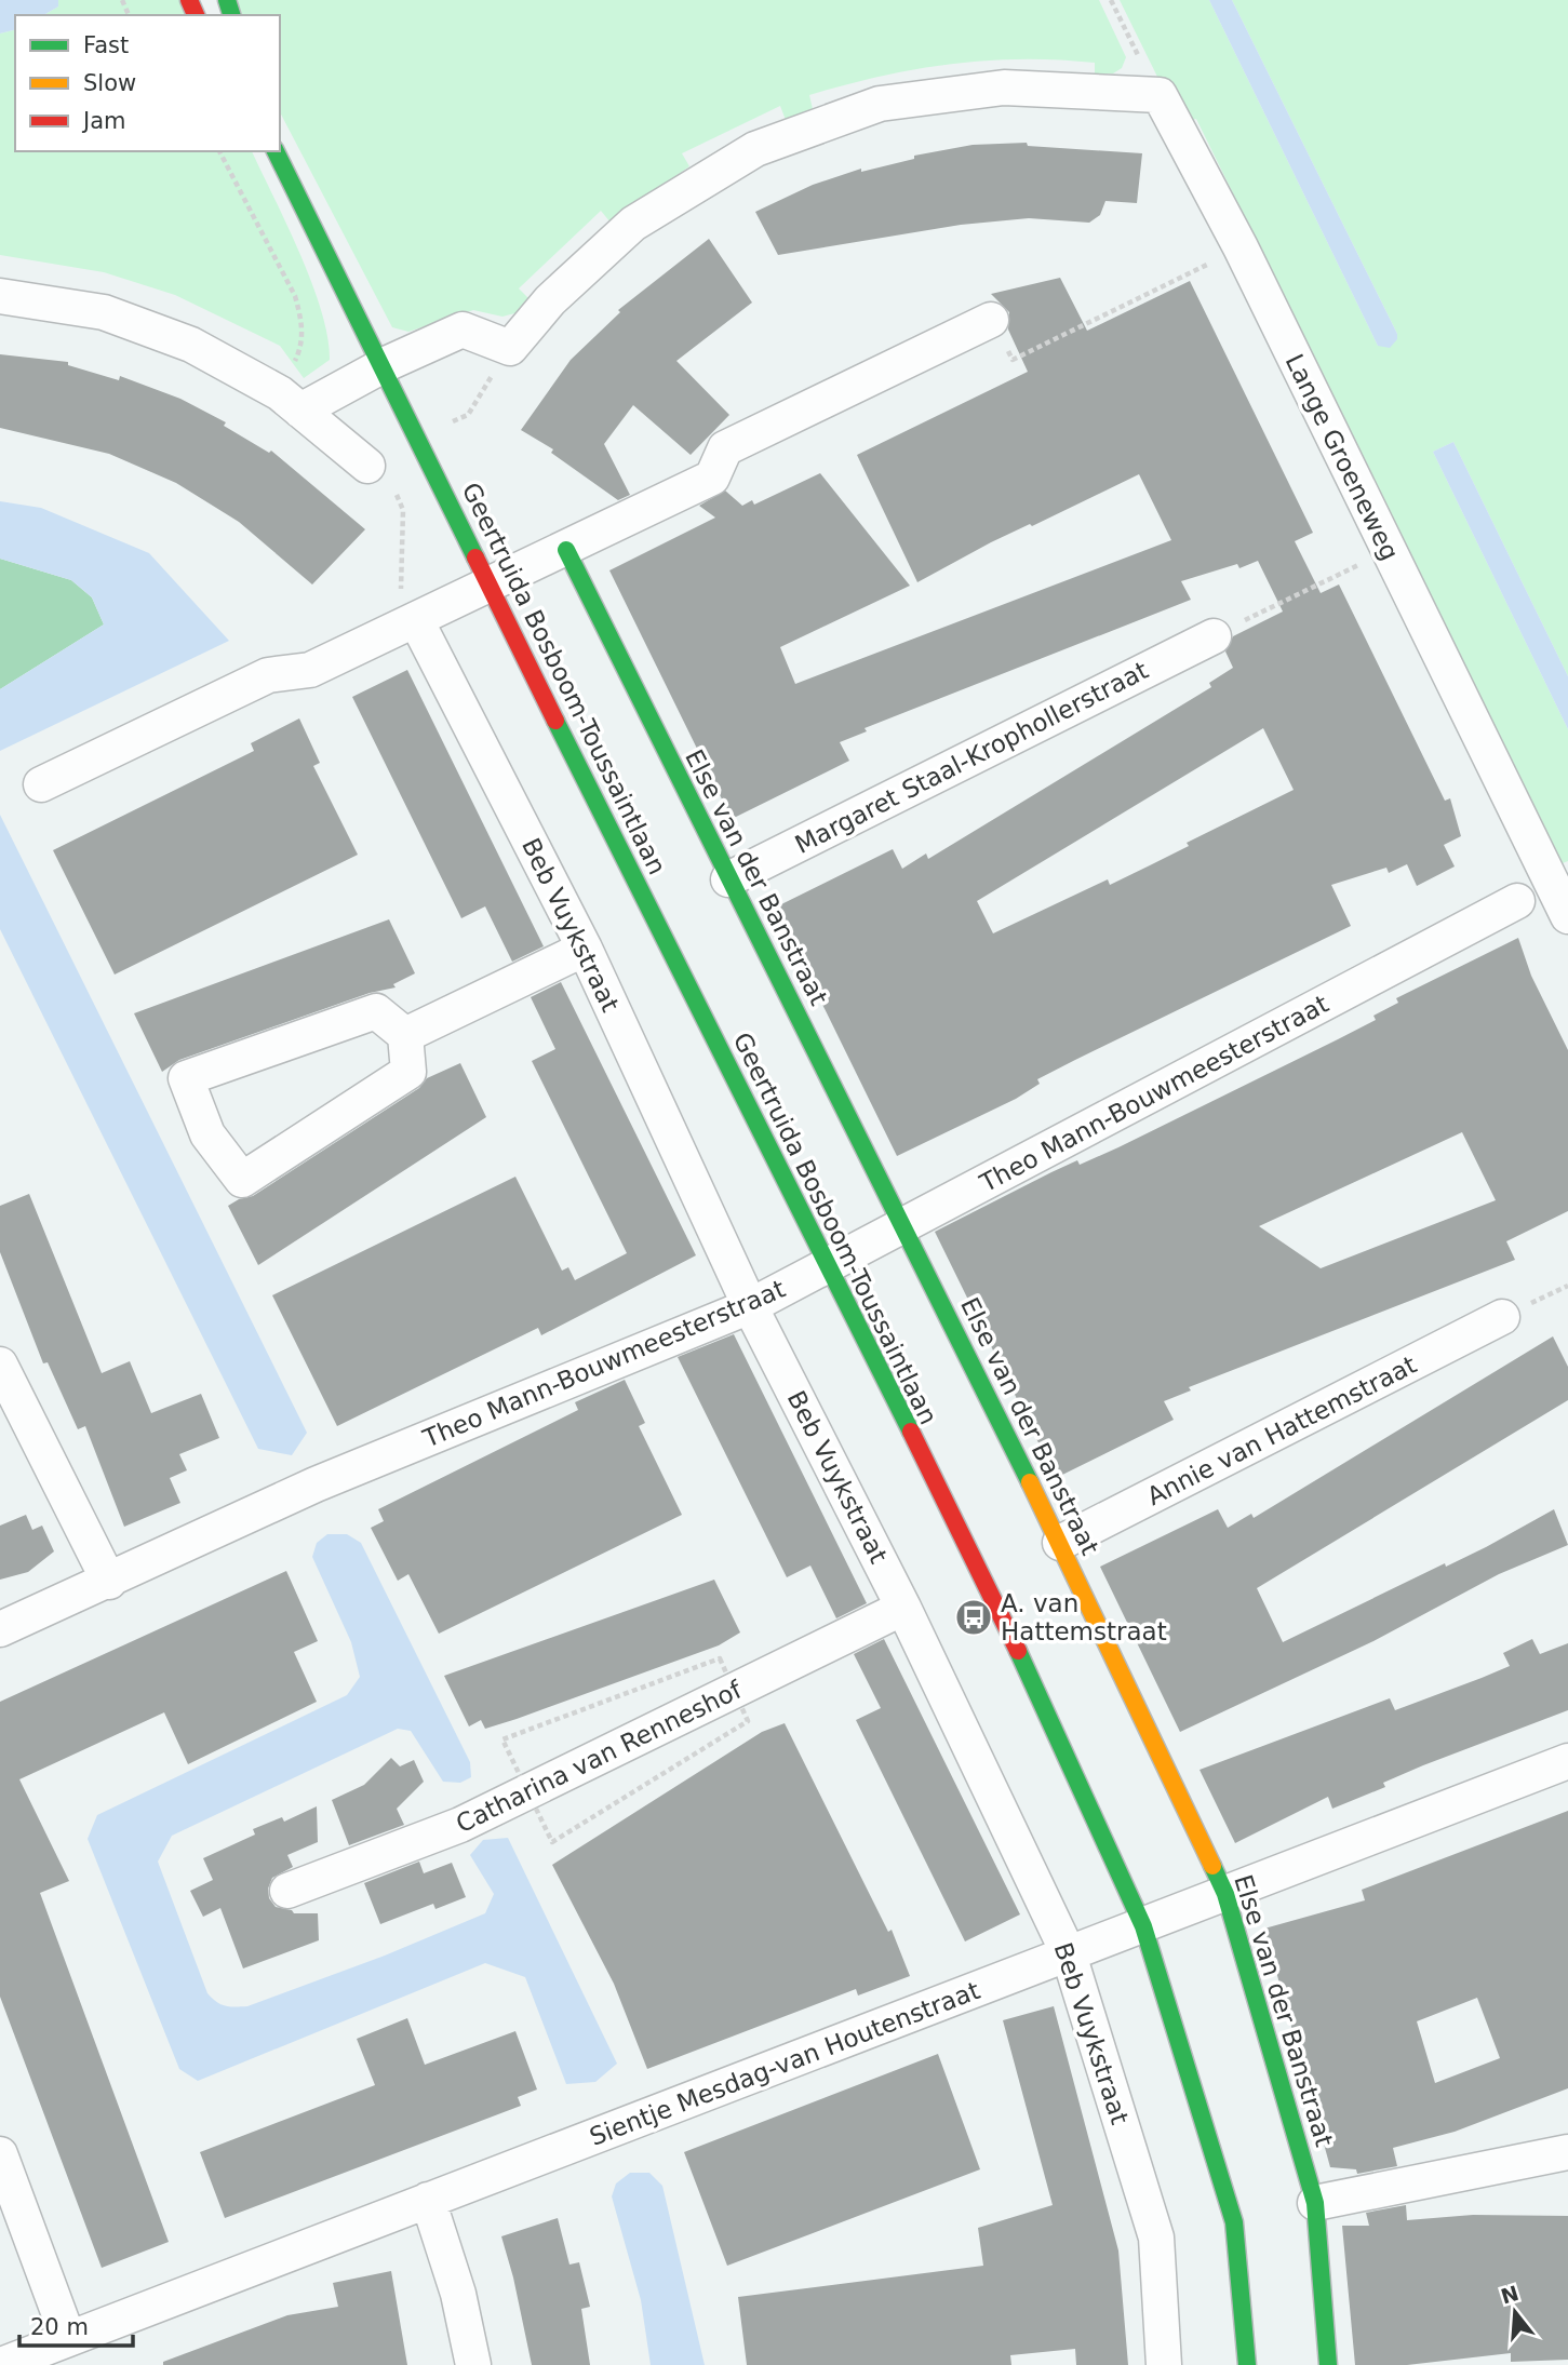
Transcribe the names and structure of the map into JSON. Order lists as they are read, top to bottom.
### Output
{
  "streets": {
    "street": [
      "Lange Groeneweg",
      "Geertruida Bosboom-Toussaintlaan",
      "Margaret Staal-Krophollerstraat",
      "Else van der Banstraat",
      "Beb Vuykstraat",
      "Theo Mann-Bouwmeesterstraat",
      "Annie van Hattemstraat",
      "Catharina van Renneshof",
      "Sientje Mesdag-van Houtenstraat"
    ]
  },
  "crossings": [
    ["Geertruida Bosboom-Toussaintlaan", "Theo Mann-Bouwmeesterstraat"],
    ["Geertruida Bosboom-Toussaintlaan", "Sientje Mesdag-van Houtenstraat"],
    ["Margaret Staal-Krophollerstraat", "Else van der Banstraat"],
    ["Else van der Banstraat", "Theo Mann-Bouwmeesterstraat"],
    ["Else van der Banstraat", "Annie van Hattemstraat"],
    ["Else van der Banstraat", "Sientje Mesdag-van Houtenstraat"],
    ["Beb Vuykstraat", "Theo Mann-Bouwmeesterstraat"],
    ["Beb Vuykstraat", "Catharina van Renneshof"],
    ["Beb Vuykstraat", "Sientje Mesdag-van Houtenstraat"]
  ],
  "places": {
    "bus stop": ["A. van Hattemstraat"]
  },
  "legend": ["Fast", "Slow", "Jam"],
  "scale_bar": "20 m",
  "north": "top"
}
